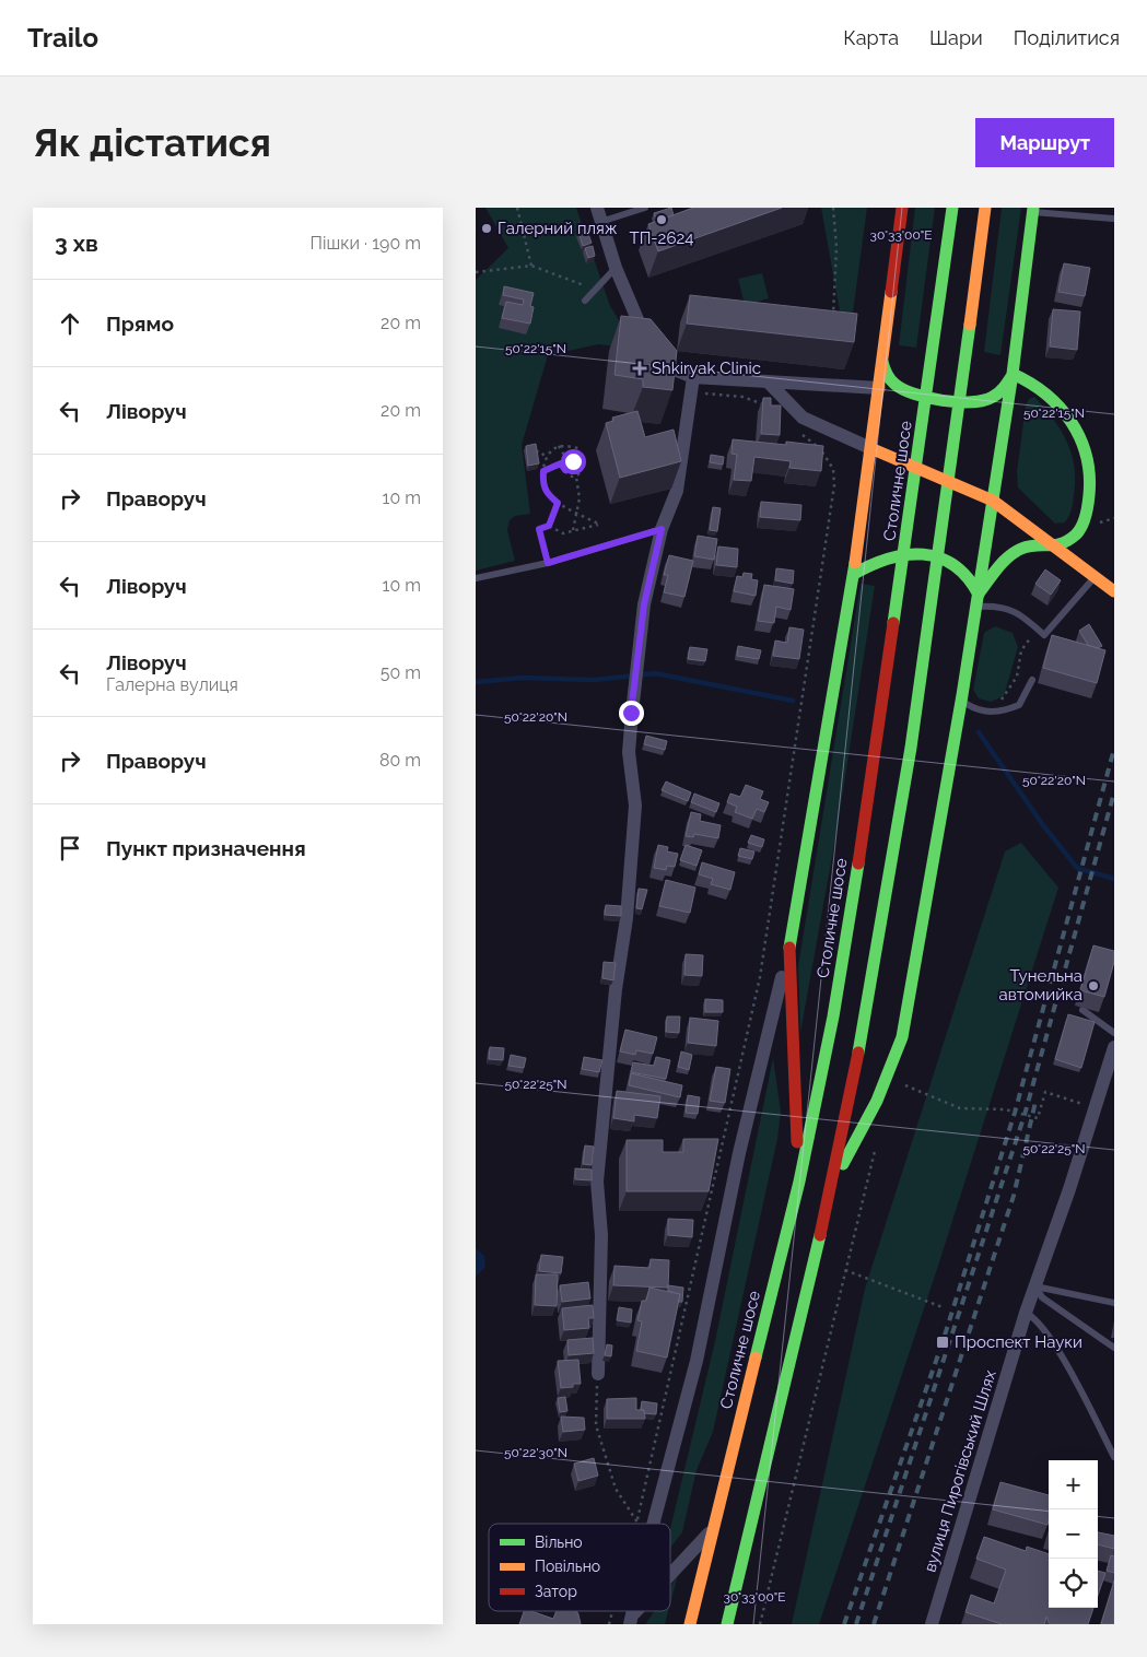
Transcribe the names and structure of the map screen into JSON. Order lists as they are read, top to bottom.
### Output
{
  "streets": {
    "main road": ["Столичне шосе"],
    "street": ["вулиця Пирогівський Шлях"]
  },
  "places": {
    "other": ["ТП-2624", "Галерний пляж", "Тунельна автомийка"],
    "health": ["Shkiryak Clinic"],
    "transit": ["Проспект Науки"]
  },
  "legend": ["Вільно", "Повільно", "Затор"],
  "page": {
    "header": "Trailo",
    "nav": ["Карта", "Шари", "Поділитися"],
    "buttons": "Маршрут",
    "title": "Як дістатися",
    "heading": ["3 хв", "Пішки · 190 m"],
    "list": [
      ["Прямо", "20 m"],
      ["Ліворуч", "20 m"],
      ["Праворуч", "10 m"],
      ["Ліворуч", "10 m"],
      ["Ліворуч", "Галерна вулиця", "50 m"],
      ["Праворуч", "80 m"],
      "Пункт призначення"
    ],
    "map_buttons": ["+", "−"]
  },
  "coordinates": [
    "30°33'00\"E",
    "50°22'15\"N",
    "50°22'20\"N",
    "50°22'25\"N",
    "50°22'30\"N"
  ]
}
